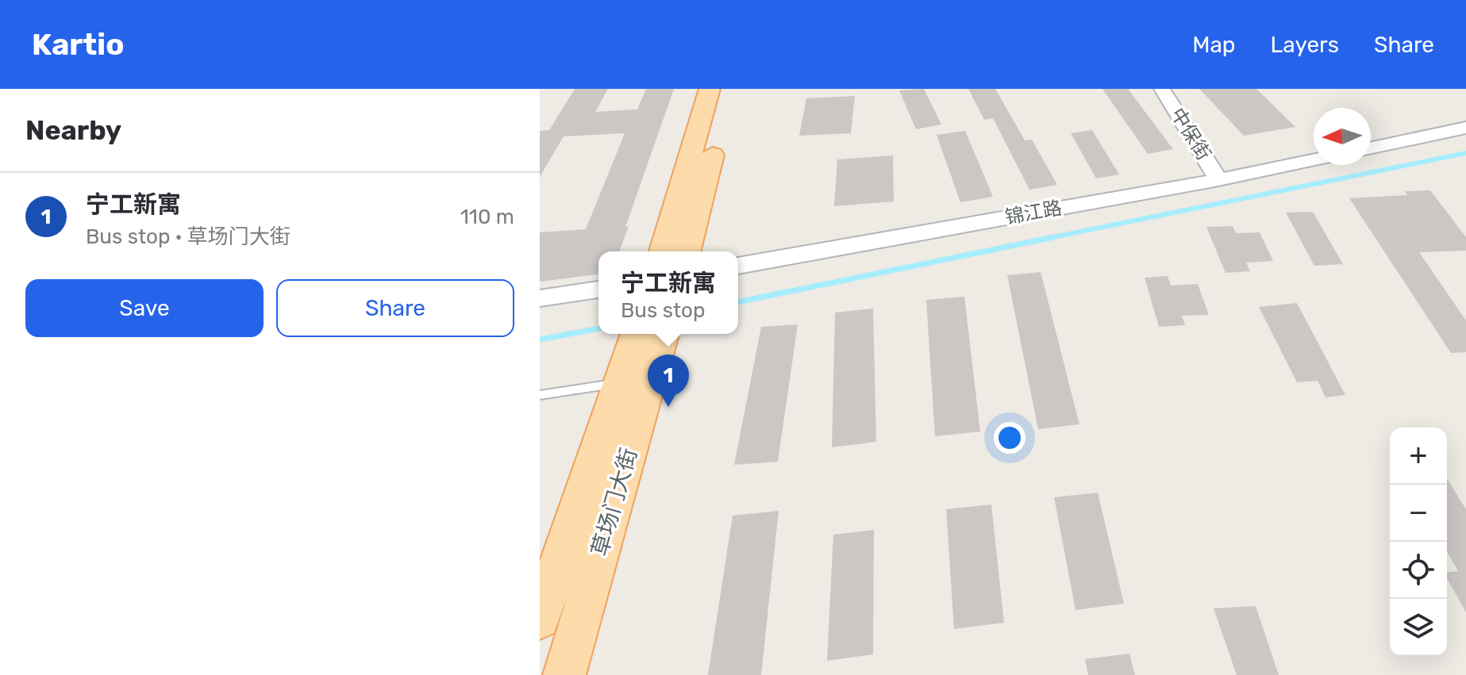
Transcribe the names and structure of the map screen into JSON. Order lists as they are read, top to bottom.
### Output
{
  "streets": {
    "main road": ["草场门大街"],
    "street": ["中保街", "锦江路"]
  },
  "crossings": [
    ["中保街", "锦江路"]
  ],
  "north": "left",
  "page": {
    "header": "Kartio",
    "nav": ["Map", "Layers", "Share"],
    "heading": "Nearby",
    "list": [
      {
        "mark": "1",
        "name": "宁工新寓",
        "note": "Bus stop · 草场门大街",
        "value": "110 m"
      }
    ],
    "popup": ["宁工新寓", "Bus stop"],
    "buttons": ["Save", "Share"],
    "pins": "1",
    "map_buttons": ["+", "−"]
  }
}
